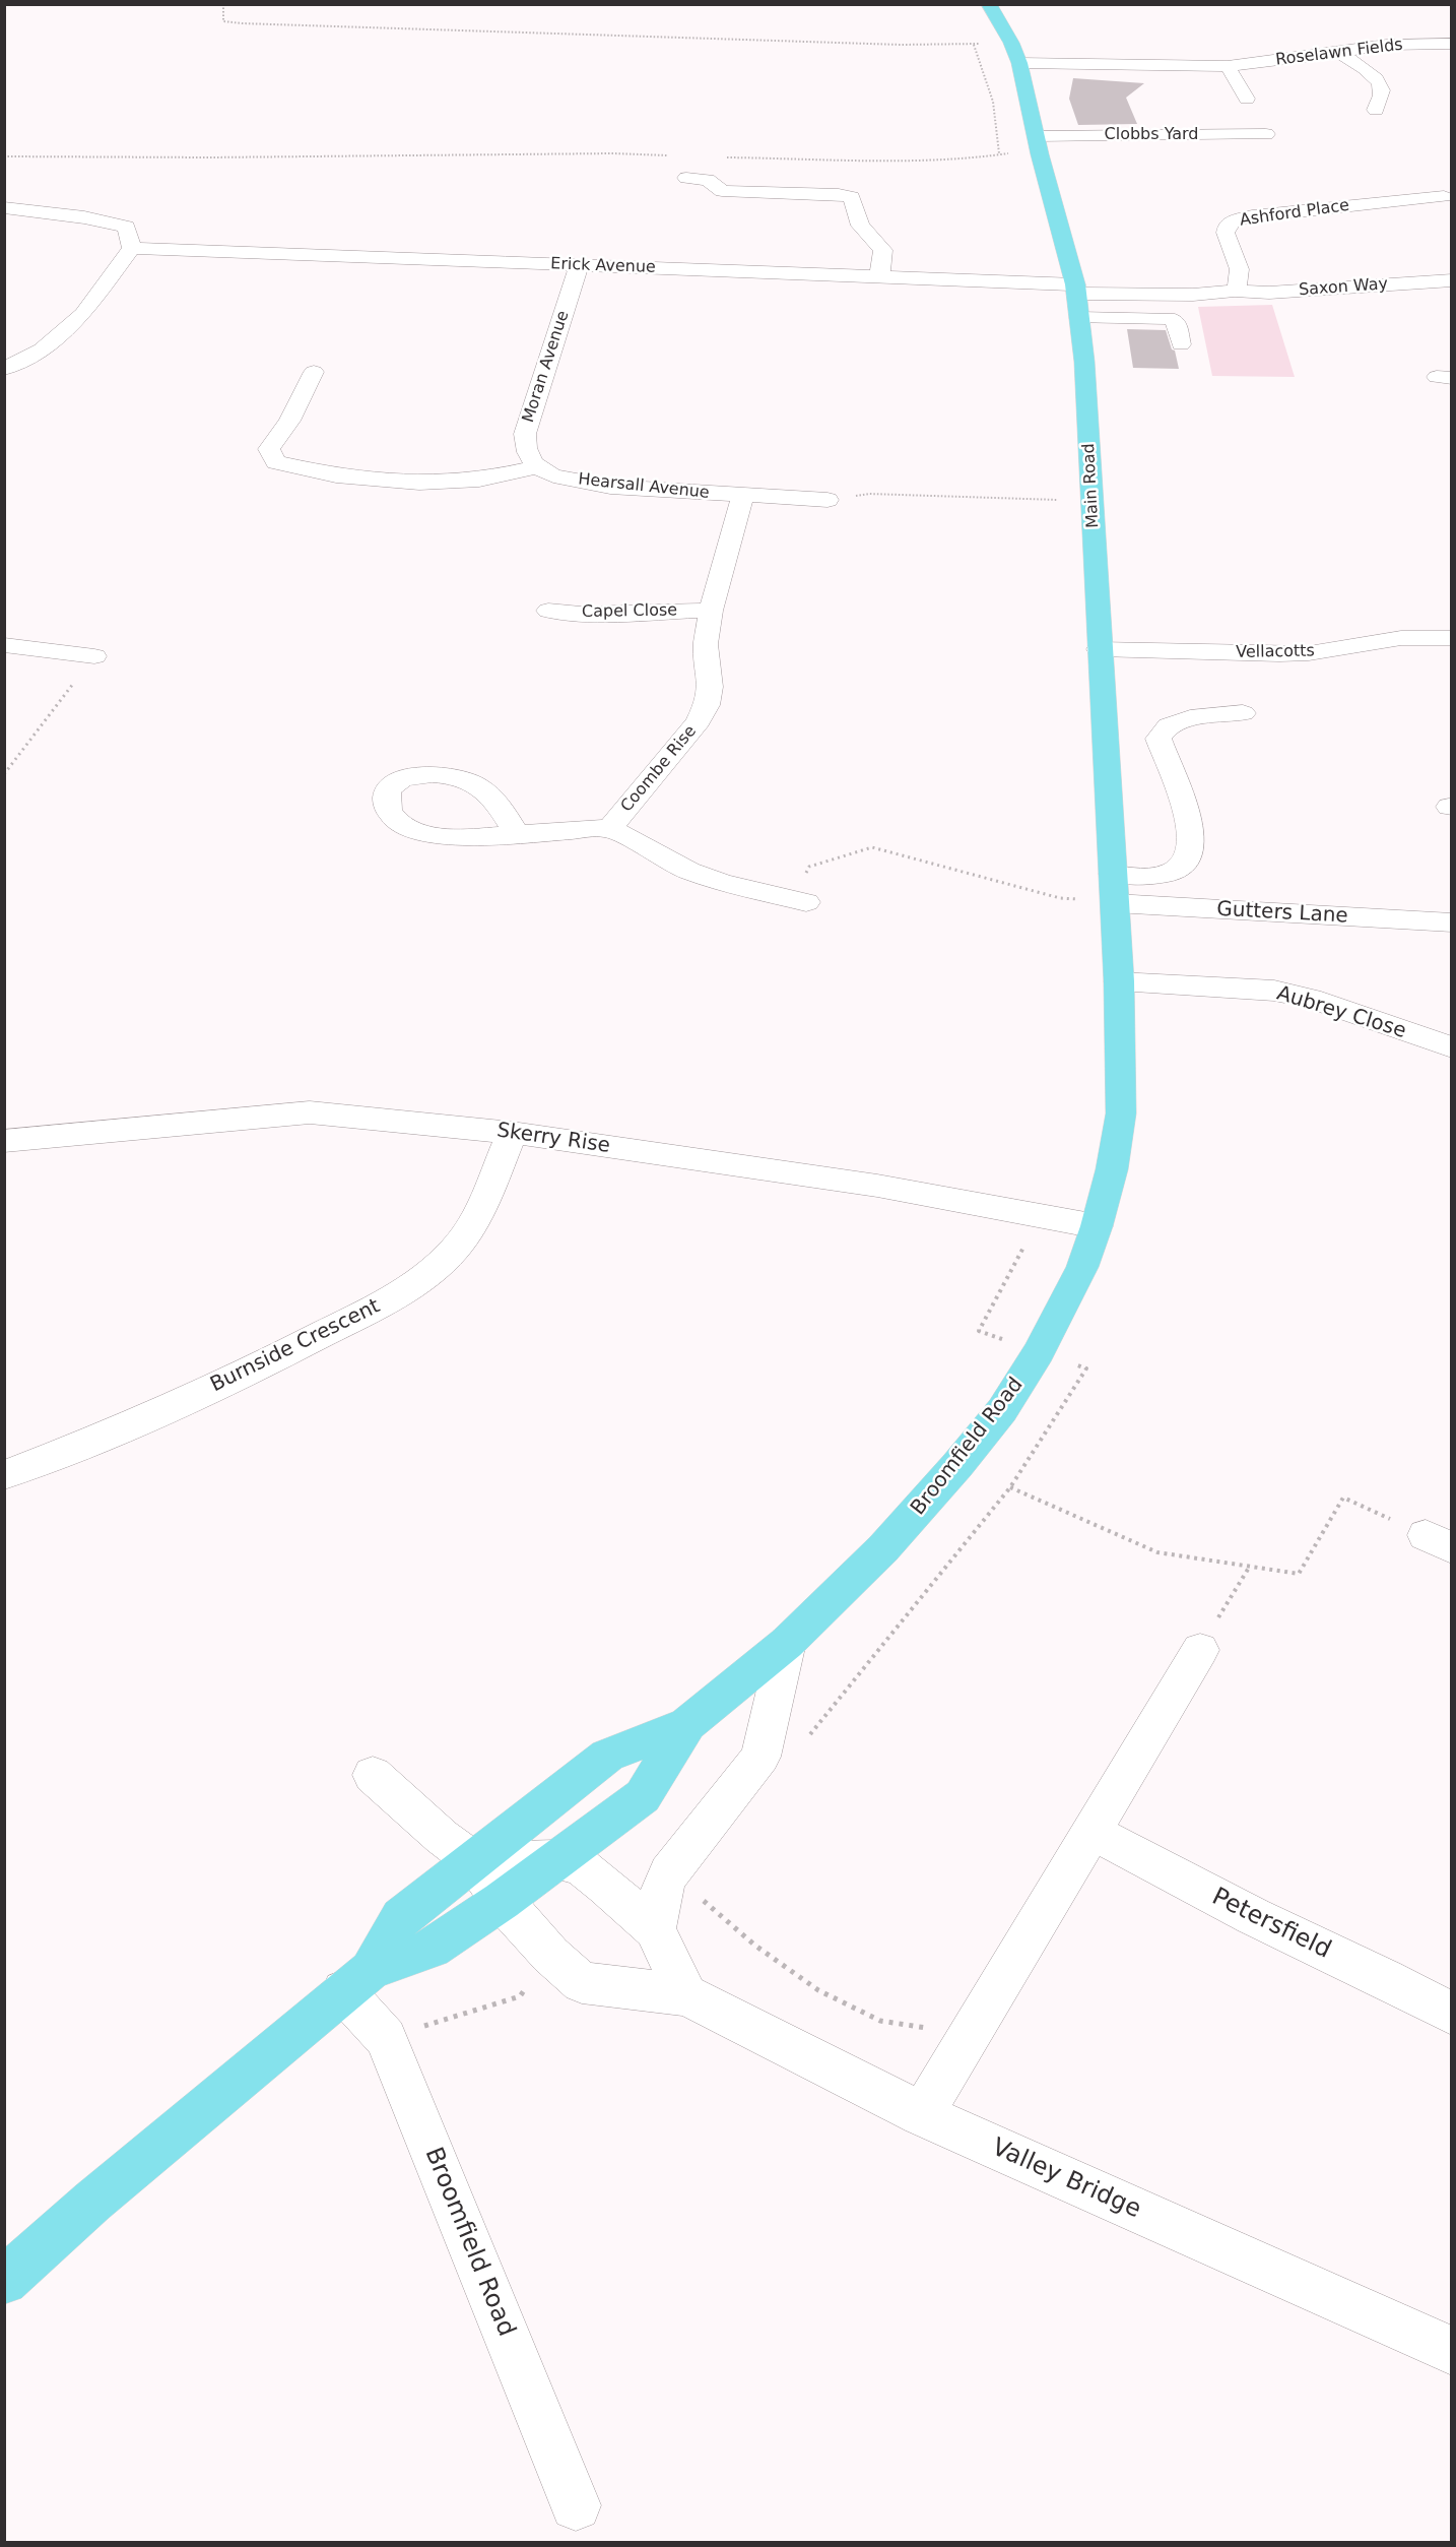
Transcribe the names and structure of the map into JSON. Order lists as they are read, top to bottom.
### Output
{
  "streets": {
    "main road": ["Main Road", "Broomfield Road"],
    "street": [
      "Roselawn Fields",
      "Clobbs Yard",
      "Ashford Place",
      "Erick Avenue",
      "Saxon Way",
      "Moran Avenue",
      "Hearsall Avenue",
      "Capel Close",
      "Vellacotts",
      "Coombe Rise",
      "Gutters Lane",
      "Aubrey Close",
      "Skerry Rise",
      "Burnside Crescent",
      "Petersfield",
      "Valley Bridge"
    ]
  },
  "crossings": [
    ["Roselawn Fields", "Main Road"],
    ["Clobbs Yard", "Main Road"],
    ["Ashford Place", "Saxon Way"],
    ["Erick Avenue", "Moran Avenue"],
    ["Erick Avenue", "Main Road"],
    ["Moran Avenue", "Hearsall Avenue"],
    ["Main Road", "Vellacotts"],
    ["Main Road", "Gutters Lane"],
    ["Main Road", "Aubrey Close"],
    ["Main Road", "Broomfield Road"],
    ["Hearsall Avenue", "Coombe Rise"],
    ["Capel Close", "Coombe Rise"],
    ["Aubrey Close", "Broomfield Road"],
    ["Skerry Rise", "Burnside Crescent"],
    ["Skerry Rise", "Broomfield Road"],
    ["Broomfield Road", "Valley Bridge"]
  ]
}
